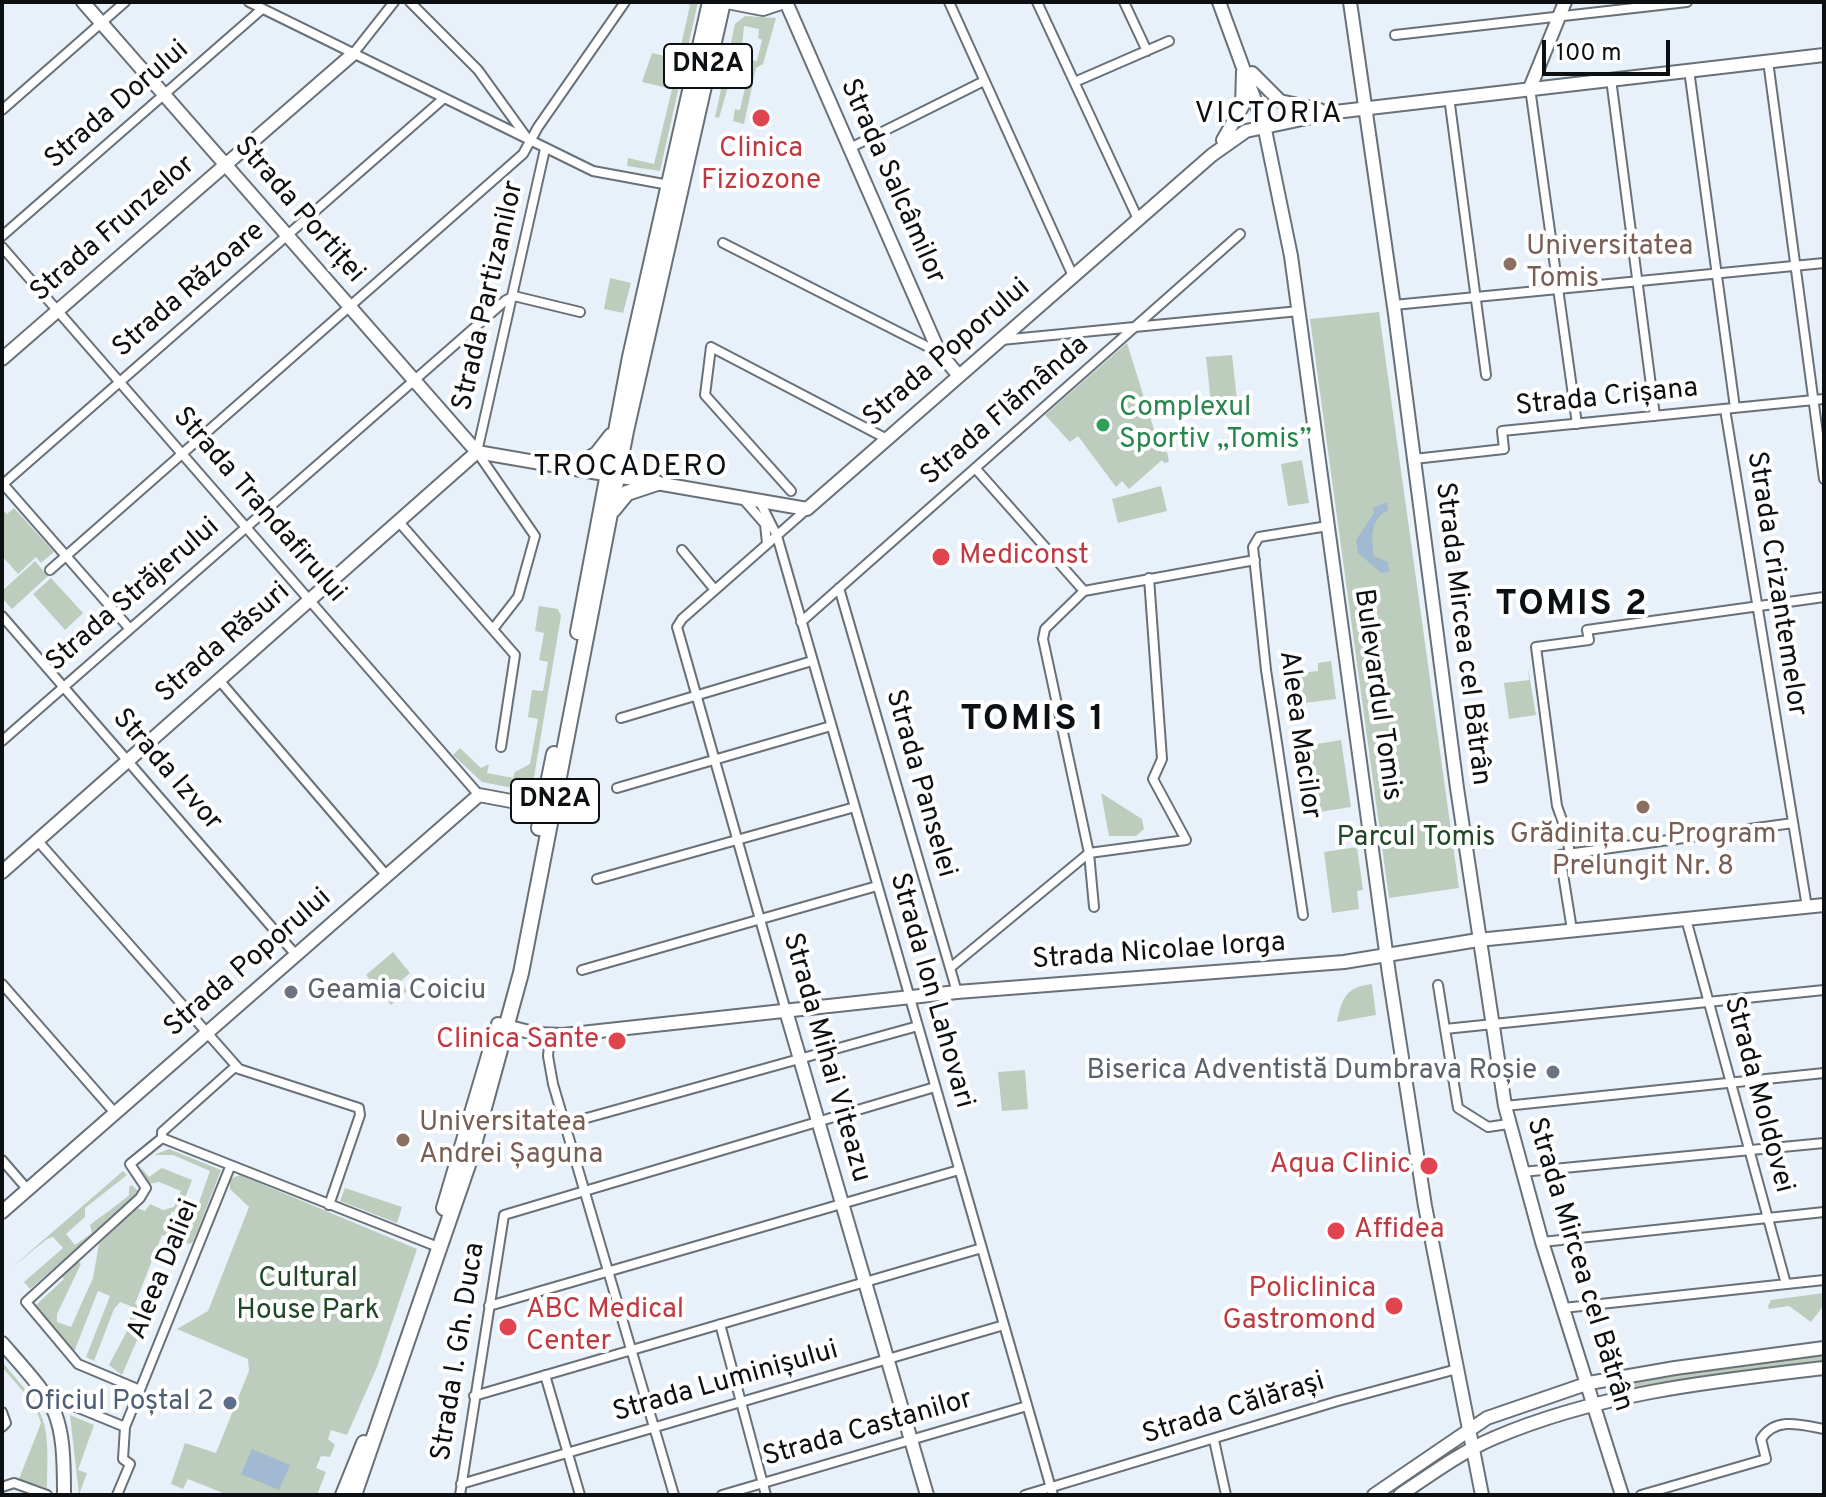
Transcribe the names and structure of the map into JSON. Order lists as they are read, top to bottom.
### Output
{
  "streets": {
    "main road": ["DN2A"],
    "street": [
      "Strada Dorului",
      "Strada Salcâmilor",
      "Strada Portiței",
      "Strada Frunzelor",
      "Strada Răzoare",
      "Strada Partizanilor",
      "Strada Poporului",
      "Strada Crișana",
      "Strada Flămânda",
      "Strada Trandafirului",
      "Strada Crizantemelor",
      "Strada Străjerului",
      "Strada Mircea cel Bătrân",
      "Strada Răsuri",
      "Bulevardul Tomis",
      "Aleea Macilor",
      "Strada Izvor",
      "Strada Panselei",
      "Strada Nicolae Iorga",
      "Strada Ion Lahovari",
      "Strada Mihai Viteazu",
      "Strada Moldovei",
      "Aleea Daliei",
      "Strada I. Gh. Duca",
      "Strada Luminișului",
      "Strada Călărași",
      "Strada Castanilor"
    ]
  },
  "crossings": [
    ["DN2A", "Strada Nicolae Iorga"],
    ["Strada Dorului", "Strada Portiței"],
    ["Strada Salcâmilor", "Strada Poporului"],
    ["Strada Portiței", "Strada Frunzelor"],
    ["Strada Portiței", "Strada Răzoare"],
    ["Strada Portiței", "Strada Partizanilor"],
    ["Strada Portiței", "Strada Străjerului"],
    ["Strada Portiței", "Strada Răsuri"],
    ["Strada Frunzelor", "Strada Trandafirului"],
    ["Strada Răzoare", "Strada Trandafirului"],
    ["Strada Partizanilor", "Strada Străjerului"],
    ["Strada Partizanilor", "Strada Răsuri"],
    ["Strada Poporului", "Strada Trandafirului"],
    ["Strada Poporului", "Strada Crizantemelor"],
    ["Strada Poporului", "Strada Mircea cel Bătrân"],
    ["Strada Poporului", "Bulevardul Tomis"],
    ["Strada Poporului", "Strada Izvor"],
    ["Strada Poporului", "Strada Ion Lahovari"],
    ["Strada Poporului", "Strada Mihai Viteazu"],
    ["Strada Crișana", "Strada Crizantemelor"],
    ["Strada Crișana", "Strada Mircea cel Bătrân"],
    ["Strada Flămânda", "Strada Panselei"],
    ["Strada Flămânda", "Strada Ion Lahovari"],
    ["Strada Trandafirului", "Strada Străjerului"],
    ["Strada Trandafirului", "Strada Răsuri"],
    ["Strada Crizantemelor", "Strada Nicolae Iorga"],
    ["Strada Străjerului", "Strada Izvor"],
    ["Strada Mircea cel Bătrân", "Strada Nicolae Iorga"],
    ["Strada Răsuri", "Strada Izvor"],
    ["Bulevardul Tomis", "Strada Nicolae Iorga"],
    ["Bulevardul Tomis", "Strada Călărași"],
    ["Strada Panselei", "Strada Nicolae Iorga"],
    ["Strada Nicolae Iorga", "Strada Ion Lahovari"],
    ["Strada Nicolae Iorga", "Strada Mihai Viteazu"],
    ["Strada Nicolae Iorga", "Strada Moldovei"],
    ["Strada Ion Lahovari", "Strada Luminișului"],
    ["Strada Ion Lahovari", "Strada Călărași"],
    ["Strada Ion Lahovari", "Strada Castanilor"],
    ["Strada Mihai Viteazu", "Strada Luminișului"],
    ["Strada Mihai Viteazu", "Strada Castanilor"],
    ["Strada I. Gh. Duca", "Strada Luminișului"]
  ],
  "districts": [
    "VICTORIA",
    "TROCADERO",
    "TOMIS 2",
    "TOMIS 1"
  ],
  "parks": ["Parcul Tomis", "Cultural House Park"],
  "places": [
    "Clinica Fiziozone",
    "Universitatea Tomis",
    "Complexul Sportiv „Tomis”",
    "Mediconst",
    "Grădinița cu Program Prelungit Nr. 8",
    "Geamia Coiciu",
    "Clinica Sante",
    "Biserica Adventistă Dumbrava Roșie",
    "Universitatea Andrei Șaguna",
    "Aqua Clinic",
    "Affidea",
    "Policlinica Gastromond",
    "ABC Medical Center",
    "Oficiul Poștal 2"
  ],
  "scale_bar": "100 m"
}
